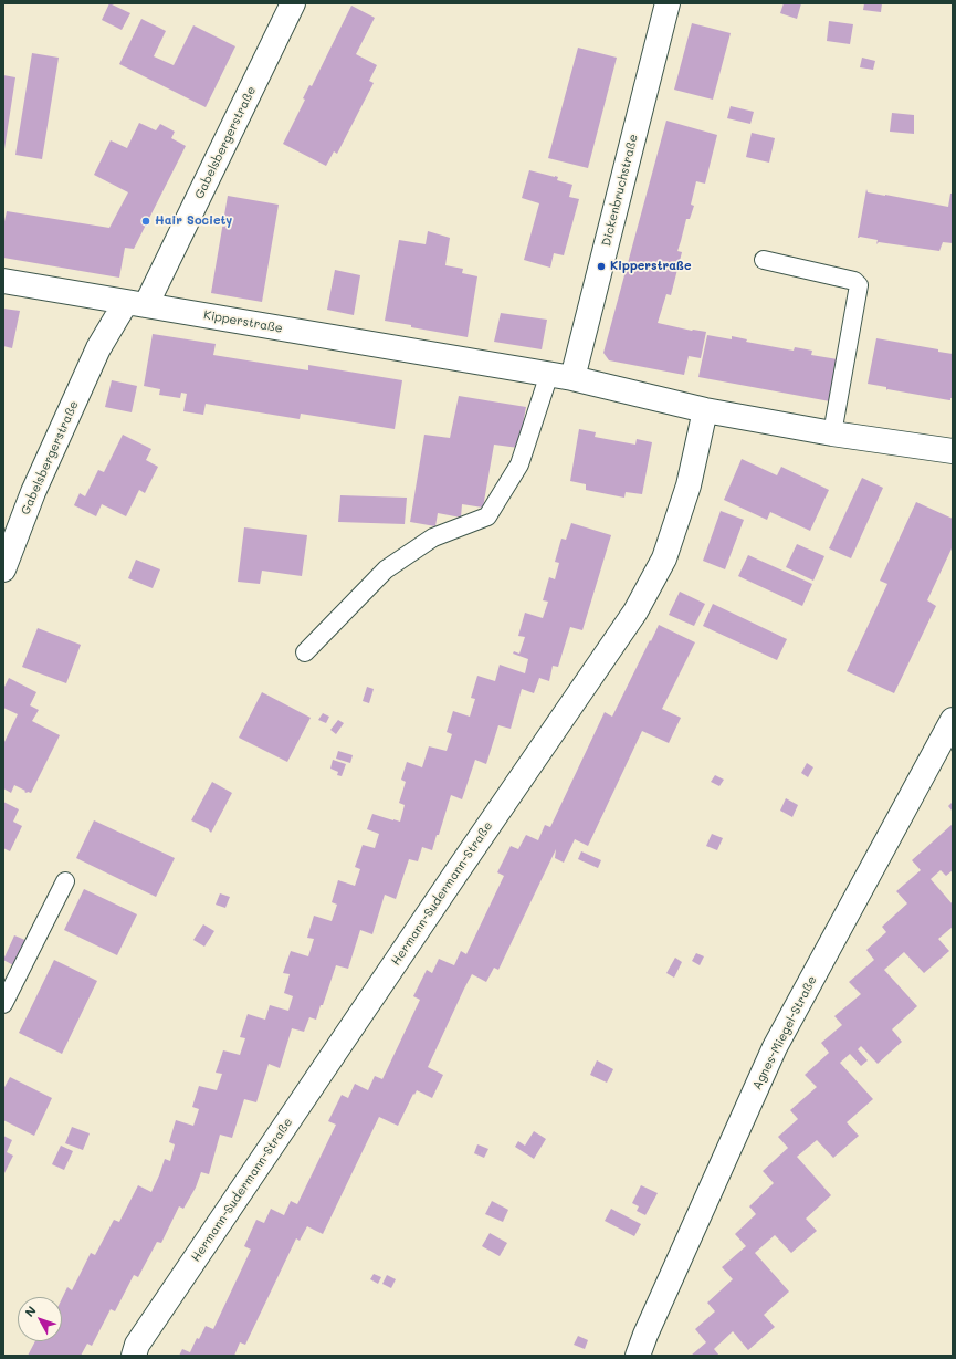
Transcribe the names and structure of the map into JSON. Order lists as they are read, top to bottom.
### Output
{
  "streets": {
    "street": [
      "Gabelsbergerstraße",
      "Dickenbruchstraße",
      "Kipperstraße",
      "Hermann-Sudermann-Straße",
      "Agnes-Miegel-Straße"
    ]
  },
  "crossings": [
    ["Gabelsbergerstraße", "Kipperstraße"],
    ["Dickenbruchstraße", "Kipperstraße"],
    ["Kipperstraße", "Hermann-Sudermann-Straße"]
  ],
  "places": ["Hair Society", "Kipperstraße"],
  "north": "top left"
}
